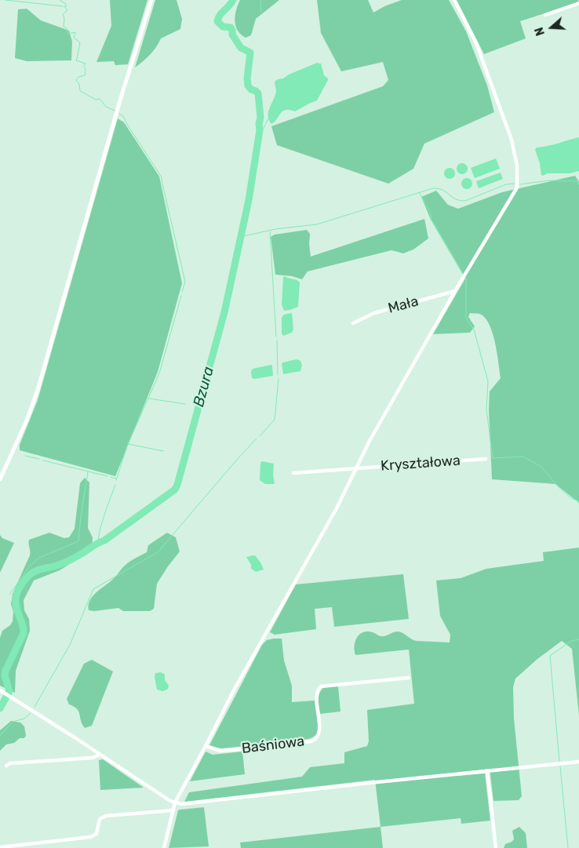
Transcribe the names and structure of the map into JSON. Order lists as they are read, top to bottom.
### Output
{
  "streets": {
    "street": ["Mała", "Kryształowa", "Baśniowa"]
  },
  "water": ["Bzura"],
  "north": "left"
}
